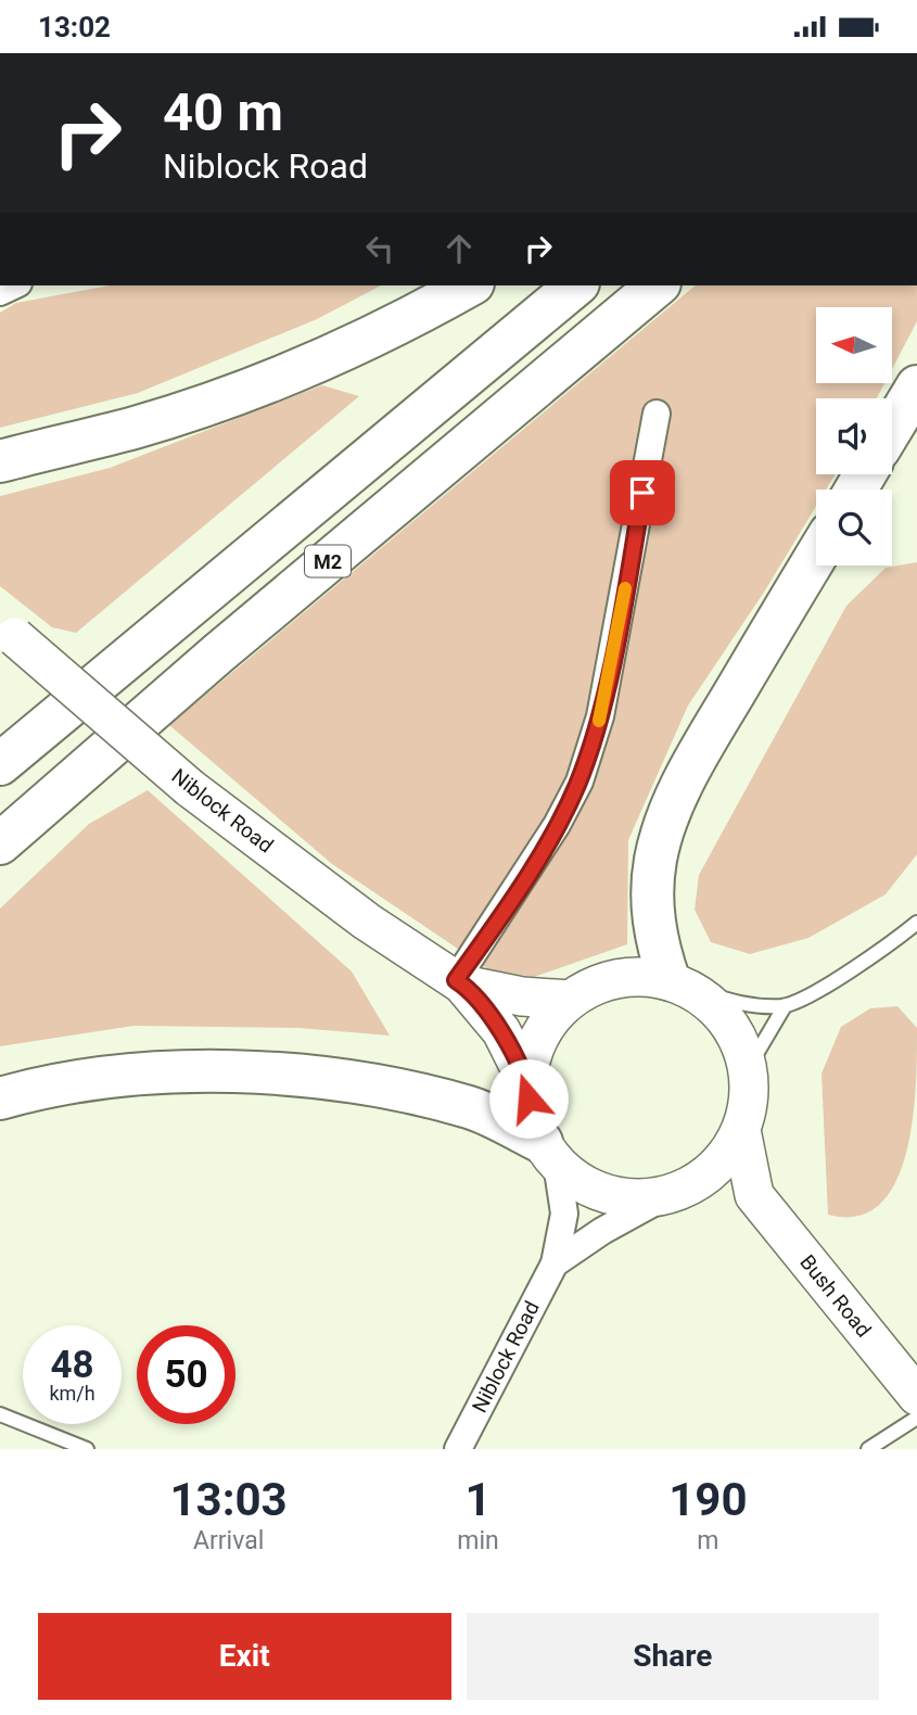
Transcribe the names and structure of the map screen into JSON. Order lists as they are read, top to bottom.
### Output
{
  "streets": {
    "highway": ["M2"],
    "main road": ["Niblock Road", "Bush Road"]
  },
  "crossings": [
    ["Niblock Road", "Bush Road"]
  ],
  "north": "left",
  "page": {
    "status": "13:02",
    "turn": ["40 m", "Niblock Road"],
    "speed": "48 km/h",
    "limit": "50",
    "eta": [
      "13:03",
      "Arrival",
      "1",
      "min",
      "190",
      "m"
    ],
    "buttons": ["Exit", "Share"]
  }
}
